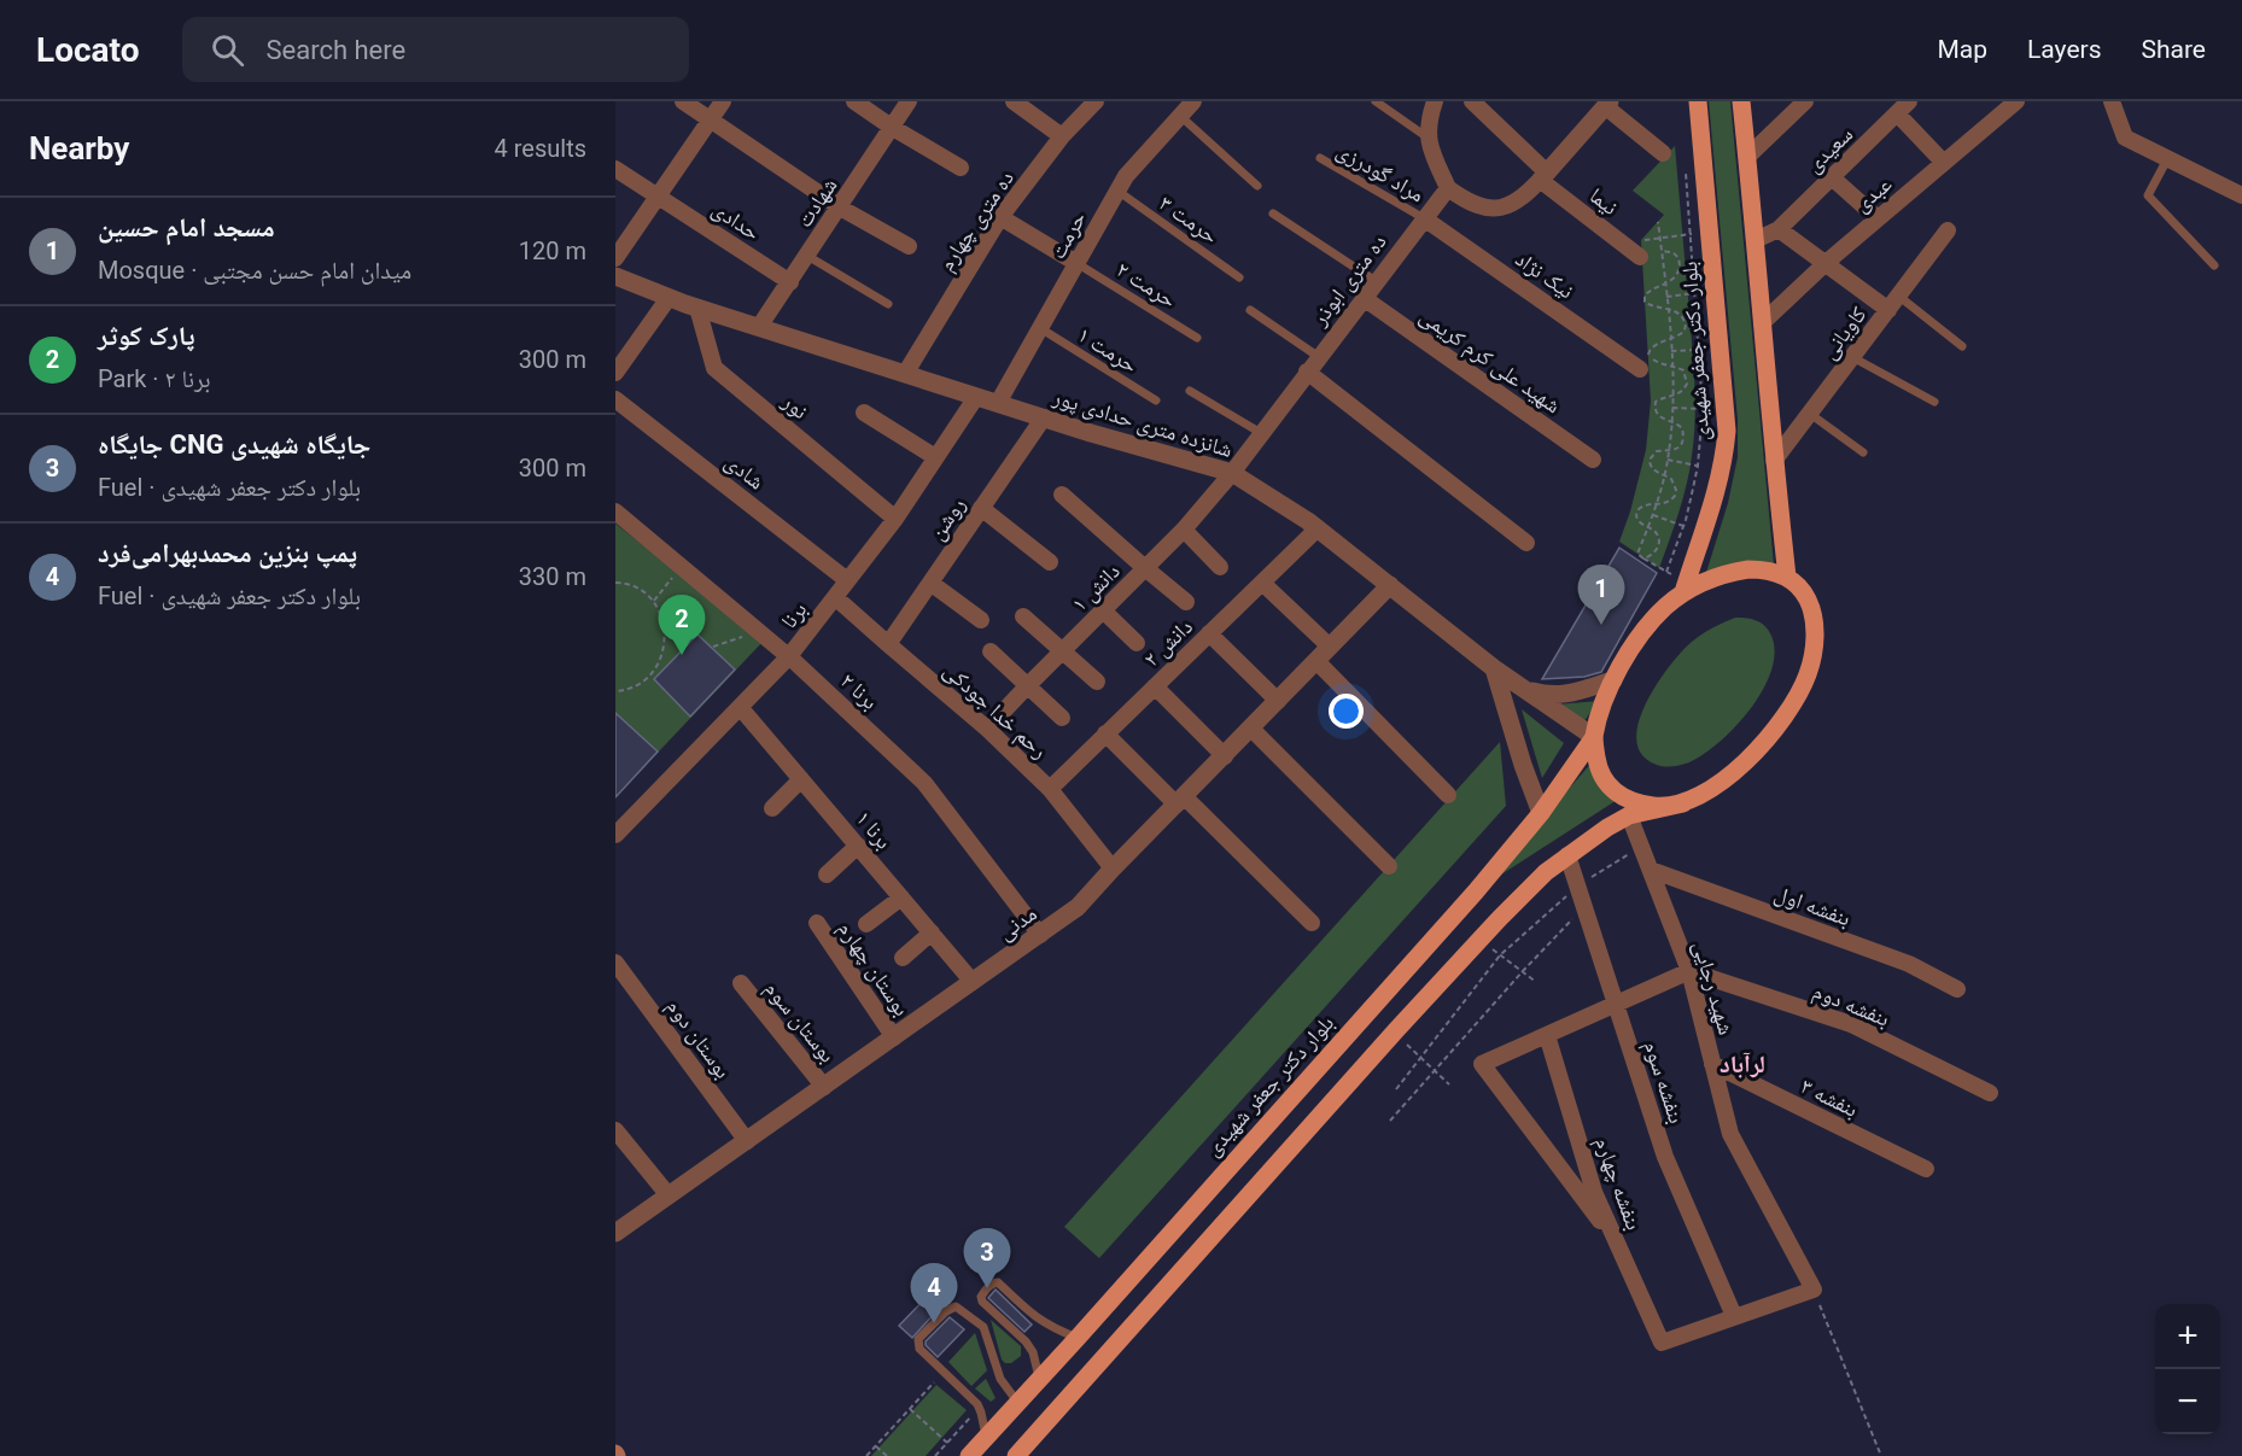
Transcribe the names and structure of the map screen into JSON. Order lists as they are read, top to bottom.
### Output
{
  "streets": {
    "main road": ["بلوار دکتر جعفر شهیدی"],
    "street": [
      "سعیدی",
      "عبدی",
      "نیما",
      "شهادت",
      "حدادی",
      "ده متری چهارم",
      "حرمت",
      "نیک نژاد",
      "ده متری ابوذر",
      "کاویانی",
      "شهید علی کرم کریمی",
      "نور",
      "شانزده متری حدادی پور",
      "شادی",
      "روشن",
      "دانش ۱",
      "برنا",
      "دانش ۲",
      "برنا ۲",
      "رحم خدا جودکی",
      "برنا ۱",
      "بنفشه اول",
      "مدنی",
      "بوستان چهارم",
      "شهید رجایی",
      "بنفشه دوم",
      "بوستان سوم",
      "بوستان دوم",
      "بنفشه سوم",
      "بنفشه ۳",
      "بنفشه چهارم"
    ],
    "lane": [
      "مراد گودرزی",
      "حرمت ۳",
      "حرمت ۲",
      "حرمت ۱"
    ]
  },
  "crossings": [
    ["مراد گودرزی", "نیک نژاد"],
    ["مراد گودرزی", "ده متری ابوذر"],
    ["شهادت", "حدادی"],
    ["شهادت", "شانزده متری حدادی پور"],
    ["حرمت ۳", "حرمت"],
    ["ده متری چهارم", "شانزده متری حدادی پور"],
    ["حرمت", "حرمت ۲"],
    ["حرمت", "حرمت ۱"],
    ["حرمت", "شانزده متری حدادی پور"],
    ["نیک نژاد", "ده متری ابوذر"],
    ["ده متری ابوذر", "شهید علی کرم کریمی"],
    ["ده متری ابوذر", "شانزده متری حدادی پور"],
    ["ده متری ابوذر", "دانش ۱"],
    ["بلوار دکتر جعفر شهیدی", "شانزده متری حدادی پور"],
    ["نور", "شانزده متری حدادی پور"],
    ["نور", "برنا"],
    ["شانزده متری حدادی پور", "روشن"],
    ["شانزده متری حدادی پور", "دانش ۱"],
    ["شانزده متری حدادی پور", "برنا"],
    ["شانزده متری حدادی پور", "دانش ۲"],
    ["شانزده متری حدادی پور", "مدنی"],
    ["شادی", "برنا"],
    ["روشن", "رحم خدا جودکی"],
    ["دانش ۱", "رحم خدا جودکی"],
    ["برنا", "برنا ۲"],
    ["برنا", "رحم خدا جودکی"],
    ["برنا", "برنا ۱"],
    ["دانش ۲", "رحم خدا جودکی"],
    ["برنا ۲", "مدنی"],
    ["رحم خدا جودکی", "مدنی"],
    ["برنا ۱", "مدنی"],
    ["بنفشه اول", "شهید رجایی"],
    ["مدنی", "بوستان چهارم"],
    ["مدنی", "بوستان سوم"],
    ["مدنی", "بوستان دوم"],
    ["شهید رجایی", "بنفشه دوم"],
    ["شهید رجایی", "بنفشه ۳"],
    ["بنفشه سوم", "بنفشه چهارم"]
  ],
  "districts": ["لرآباد"],
  "page": {
    "header": "Locato",
    "search": "Search here",
    "nav": ["Map", "Layers", "Share"],
    "heading": ["Nearby", "4 results"],
    "list": [
      {
        "mark": "1",
        "name": "مسجد امام حسین",
        "note": "Mosque · میدان امام حسن مجتبی",
        "value": "120 m"
      },
      {
        "mark": "2",
        "name": "پارک کوثر",
        "note": "Park · برنا ۲",
        "value": "300 m"
      },
      {
        "mark": "3",
        "name": "جایگاه CNG جایگاه شهیدی",
        "note": "Fuel · بلوار دکتر جعفر شهیدی",
        "value": "300 m"
      },
      {
        "mark": "4",
        "name": "پمپ بنزین محمد‌بهرامی‌فرد",
        "note": "Fuel · بلوار دکتر جعفر شهیدی",
        "value": "330 m"
      }
    ],
    "pins": [
      "1",
      "2",
      "3",
      "4"
    ],
    "map_buttons": ["+", "−"]
  }
}
